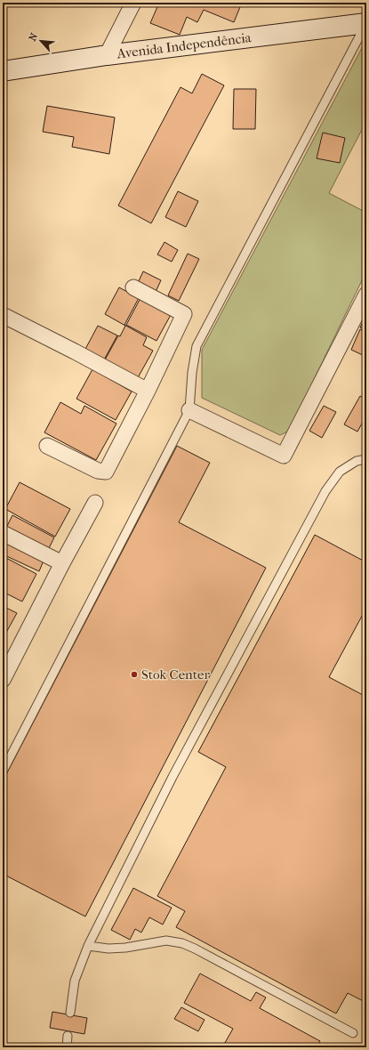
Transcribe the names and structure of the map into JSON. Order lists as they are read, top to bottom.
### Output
{
  "streets": {
    "main road": ["Avenida Independência"]
  },
  "places": ["Stok Center"],
  "north": "top left"
}
